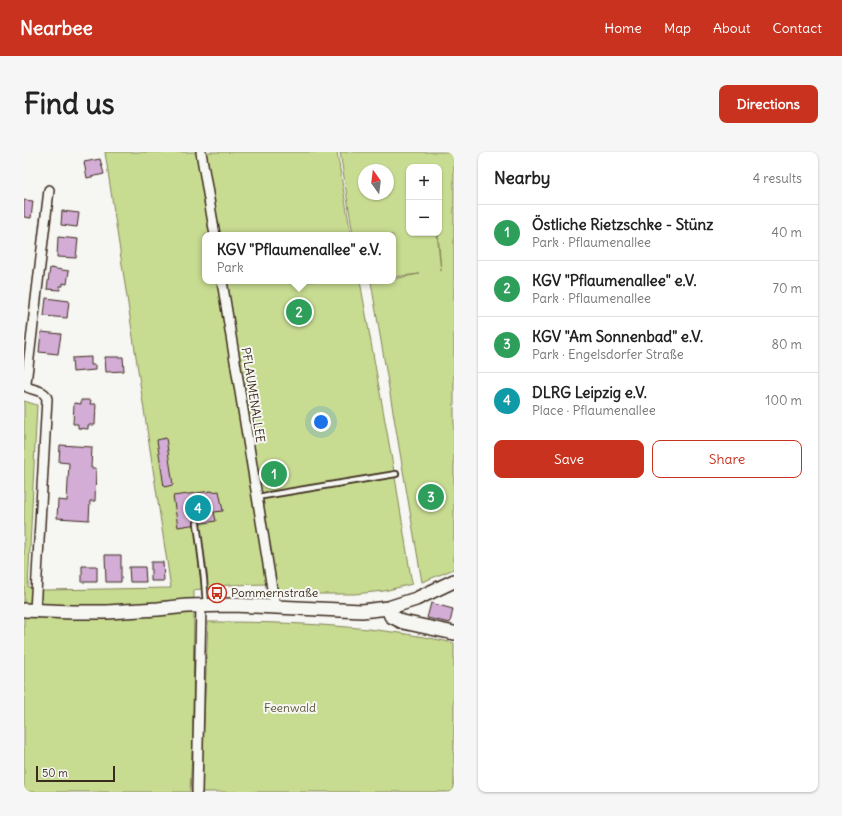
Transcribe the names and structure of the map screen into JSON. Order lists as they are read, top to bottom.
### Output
{
  "streets": {
    "street": ["PFLAUMENALLEE"]
  },
  "parks": ["Feenwald"],
  "places": {
    "bus stop": ["Pommernstraße"]
  },
  "scale_bar": "50 m",
  "north": "top",
  "page": {
    "header": "Nearbee",
    "nav": [
      "Home",
      "Map",
      "About",
      "Contact"
    ],
    "buttons": [
      "Directions",
      ["Save", "Share"]
    ],
    "title": "Find us",
    "heading": ["Nearby", "4 results"],
    "map_buttons": ["+", "−"],
    "list": [
      {
        "mark": "1",
        "name": "Östliche Rietzschke - Stünz",
        "note": "Park · Pflaumenallee",
        "value": "40 m"
      },
      {
        "mark": "2",
        "name": "KGV \"Pflaumenallee\" e.V.",
        "note": "Park · Pflaumenallee",
        "value": "70 m"
      },
      {
        "mark": "3",
        "name": "KGV \"Am Sonnenbad\" e.V.",
        "note": "Park · Engelsdorfer Straße",
        "value": "80 m"
      },
      {
        "mark": "4",
        "name": "DLRG Leipzig e.V.",
        "note": "Place · Pflaumenallee",
        "value": "100 m"
      }
    ],
    "popup": ["KGV \"Pflaumenallee\" e.V.", "Park"],
    "pins": [
      "2",
      "1",
      "3",
      "4"
    ],
    "scale": "50 m"
  }
}
